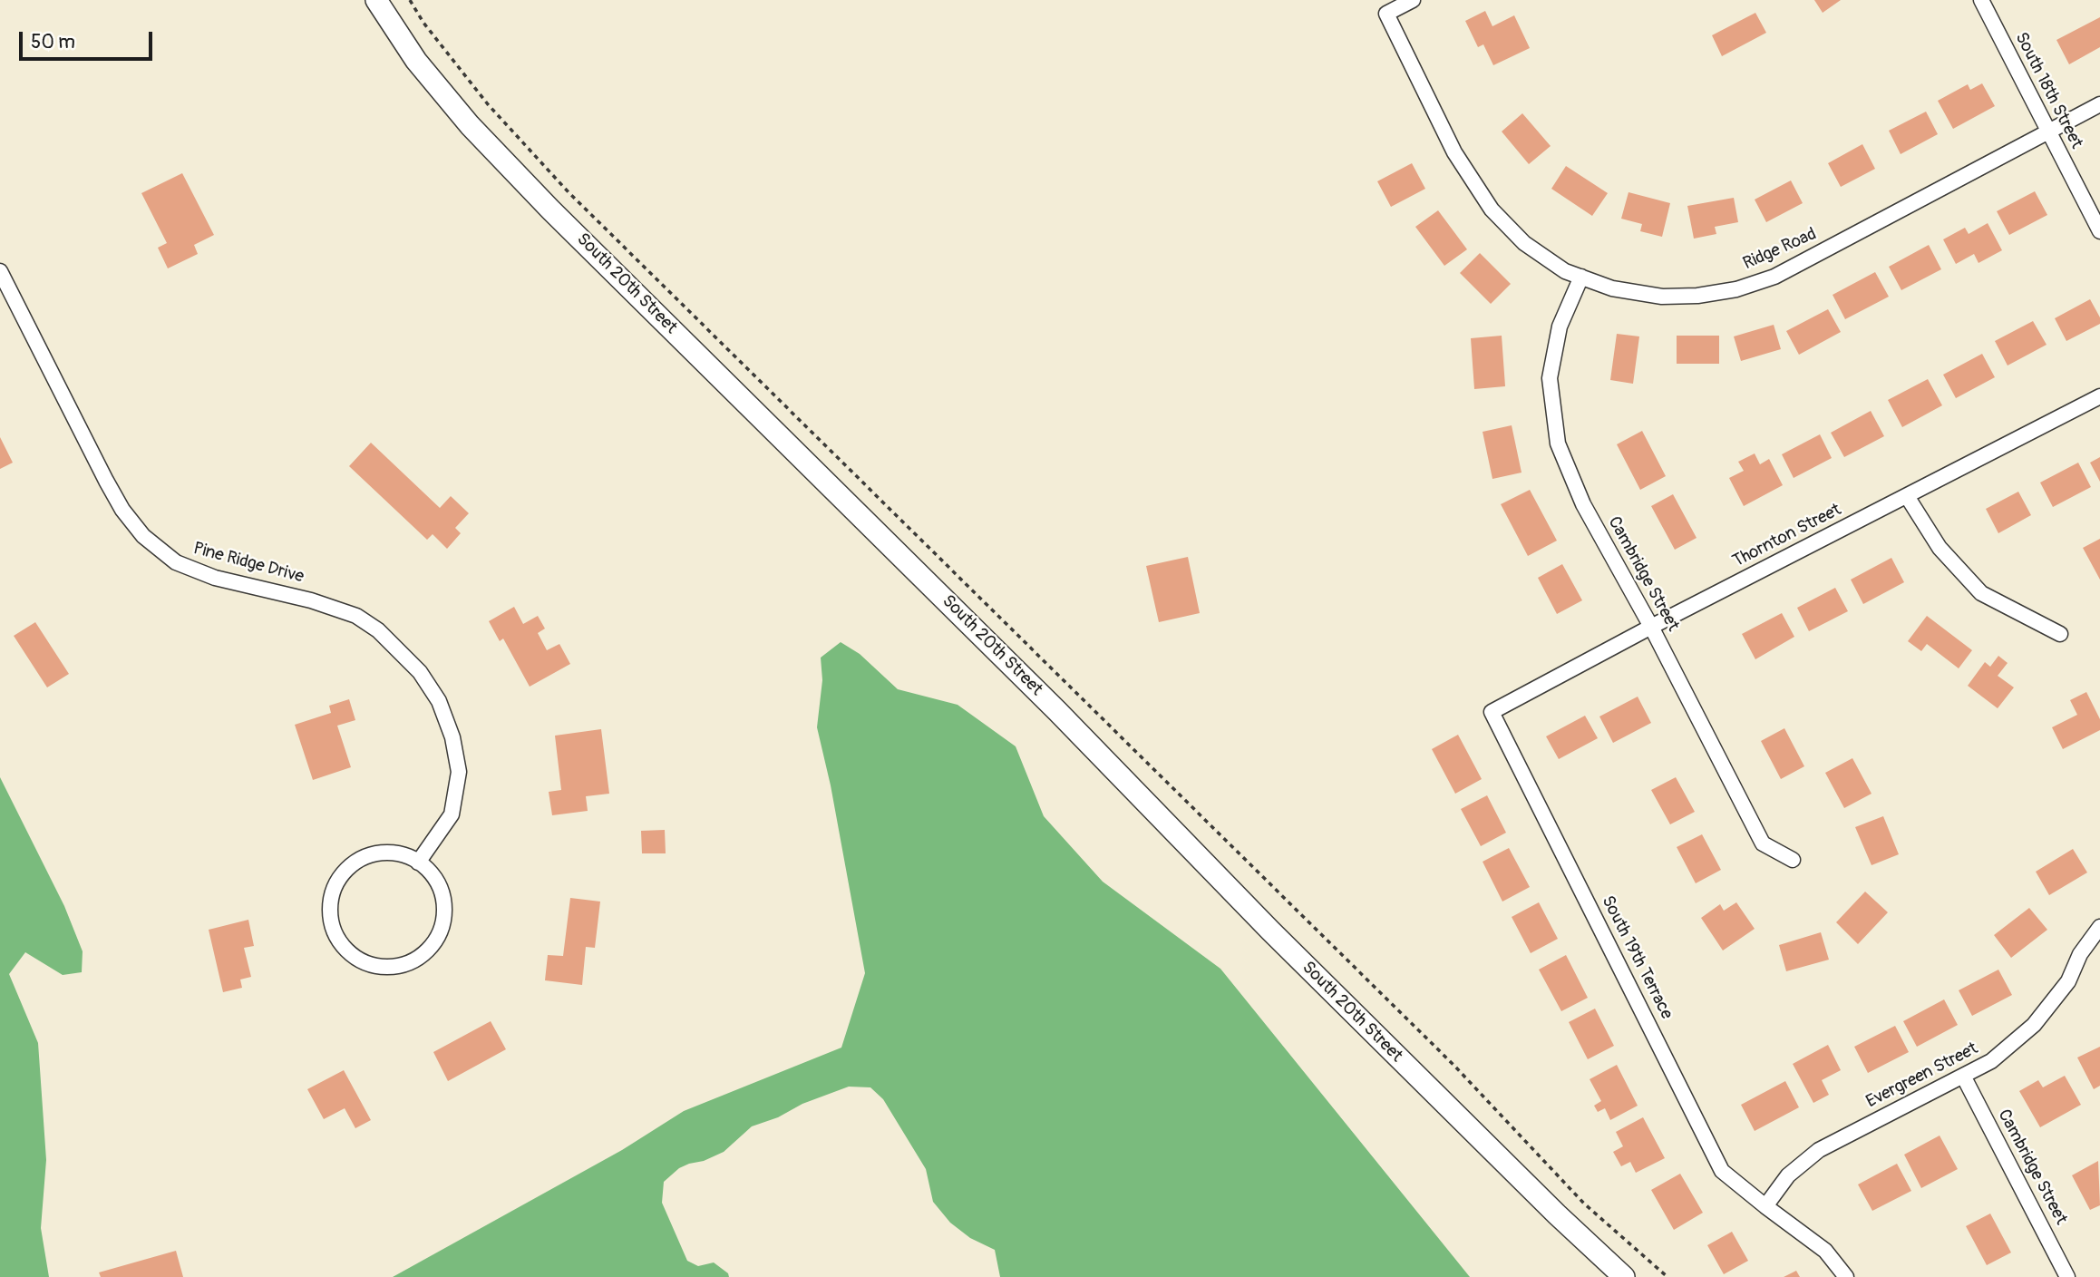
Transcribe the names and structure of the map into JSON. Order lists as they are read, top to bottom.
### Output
{
  "streets": {
    "main road": ["South 20th Street"],
    "street": [
      "South 18th Street",
      "Ridge Road",
      "Thornton Street",
      "Pine Ridge Drive",
      "Cambridge Street",
      "South 19th Terrace",
      "Evergreen Street"
    ]
  },
  "crossings": [
    ["South 18th Street", "Ridge Road"],
    ["Ridge Road", "Cambridge Street"],
    ["Thornton Street", "Cambridge Street"],
    ["Thornton Street", "South 19th Terrace"],
    ["Cambridge Street", "Evergreen Street"],
    ["South 19th Terrace", "Evergreen Street"]
  ],
  "scale_bar": "50 m"
}
